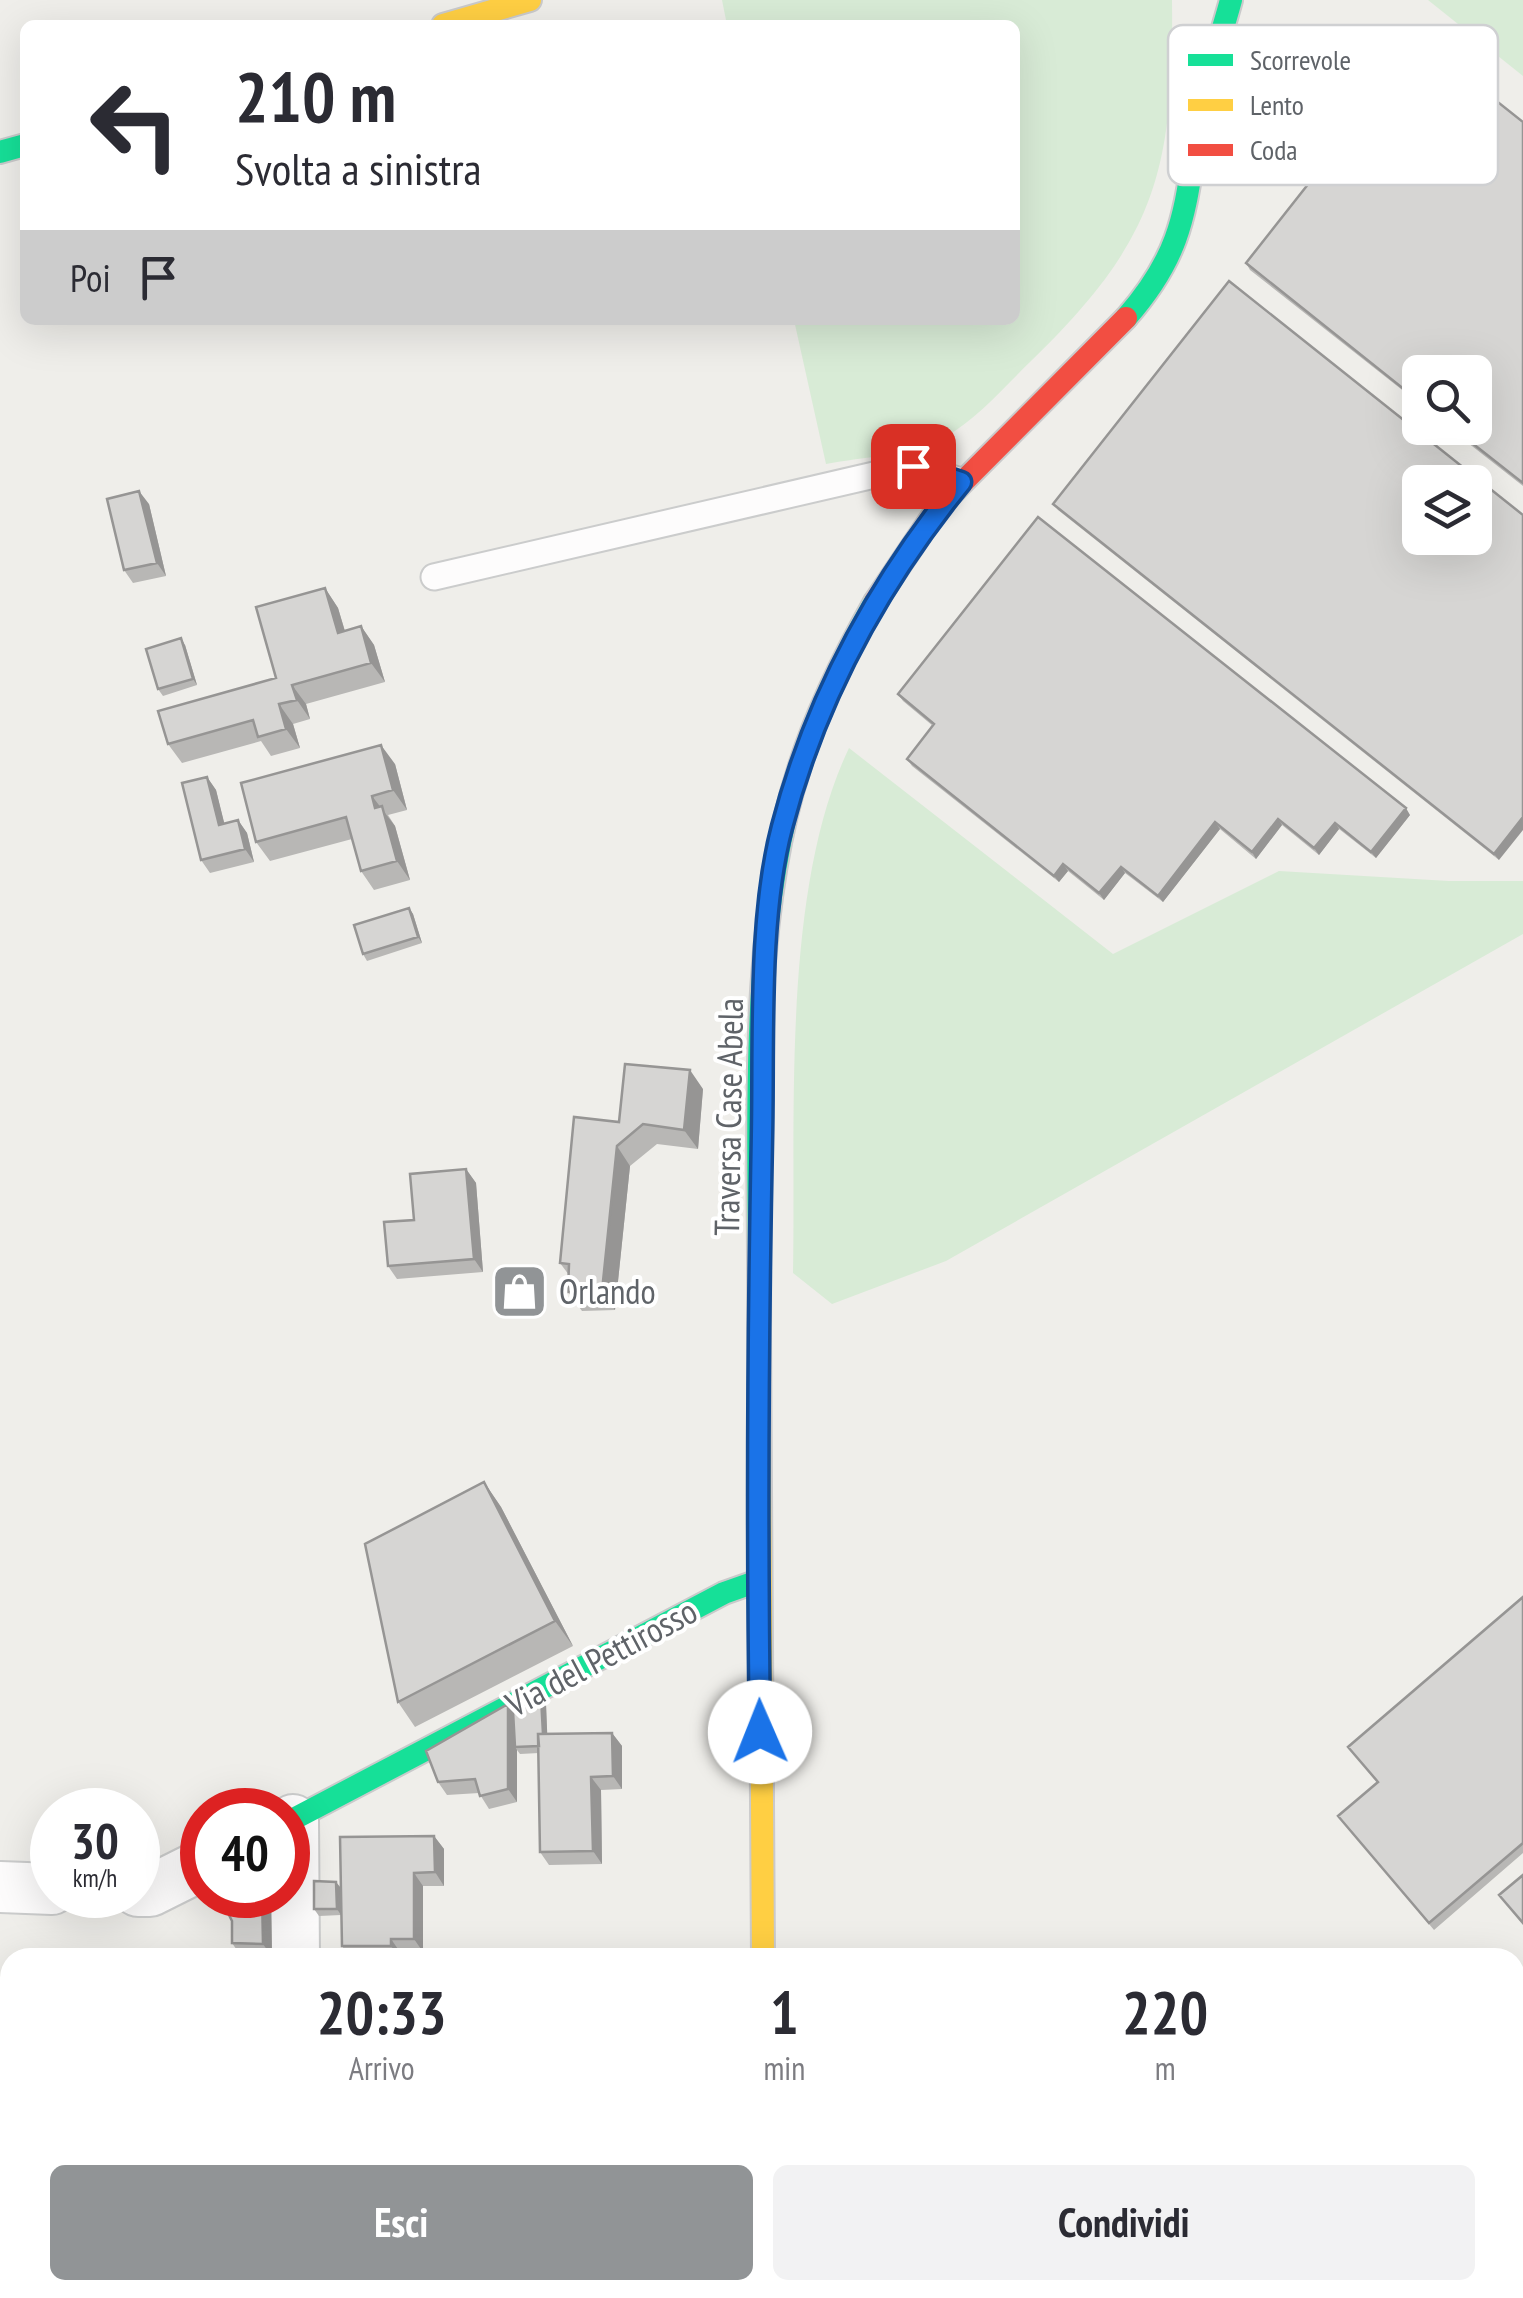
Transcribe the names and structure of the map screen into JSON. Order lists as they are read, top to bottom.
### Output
{
  "streets": {
    "street": ["Traversa Case Abela", "Via del Pettirosso"]
  },
  "crossings": [
    ["Traversa Case Abela", "Via del Pettirosso"]
  ],
  "places": {
    "shop": ["Orlando"]
  },
  "legend": ["Scorrevole", "Lento", "Coda"],
  "page": {
    "turn": ["210 m", "Svolta a sinistra"],
    "then": "Poi",
    "speed": "30 km/h",
    "limit": "40",
    "eta": [
      "20:33",
      "Arrivo",
      "1",
      "min",
      "220",
      "m"
    ],
    "buttons": ["Esci", "Condividi"]
  }
}
